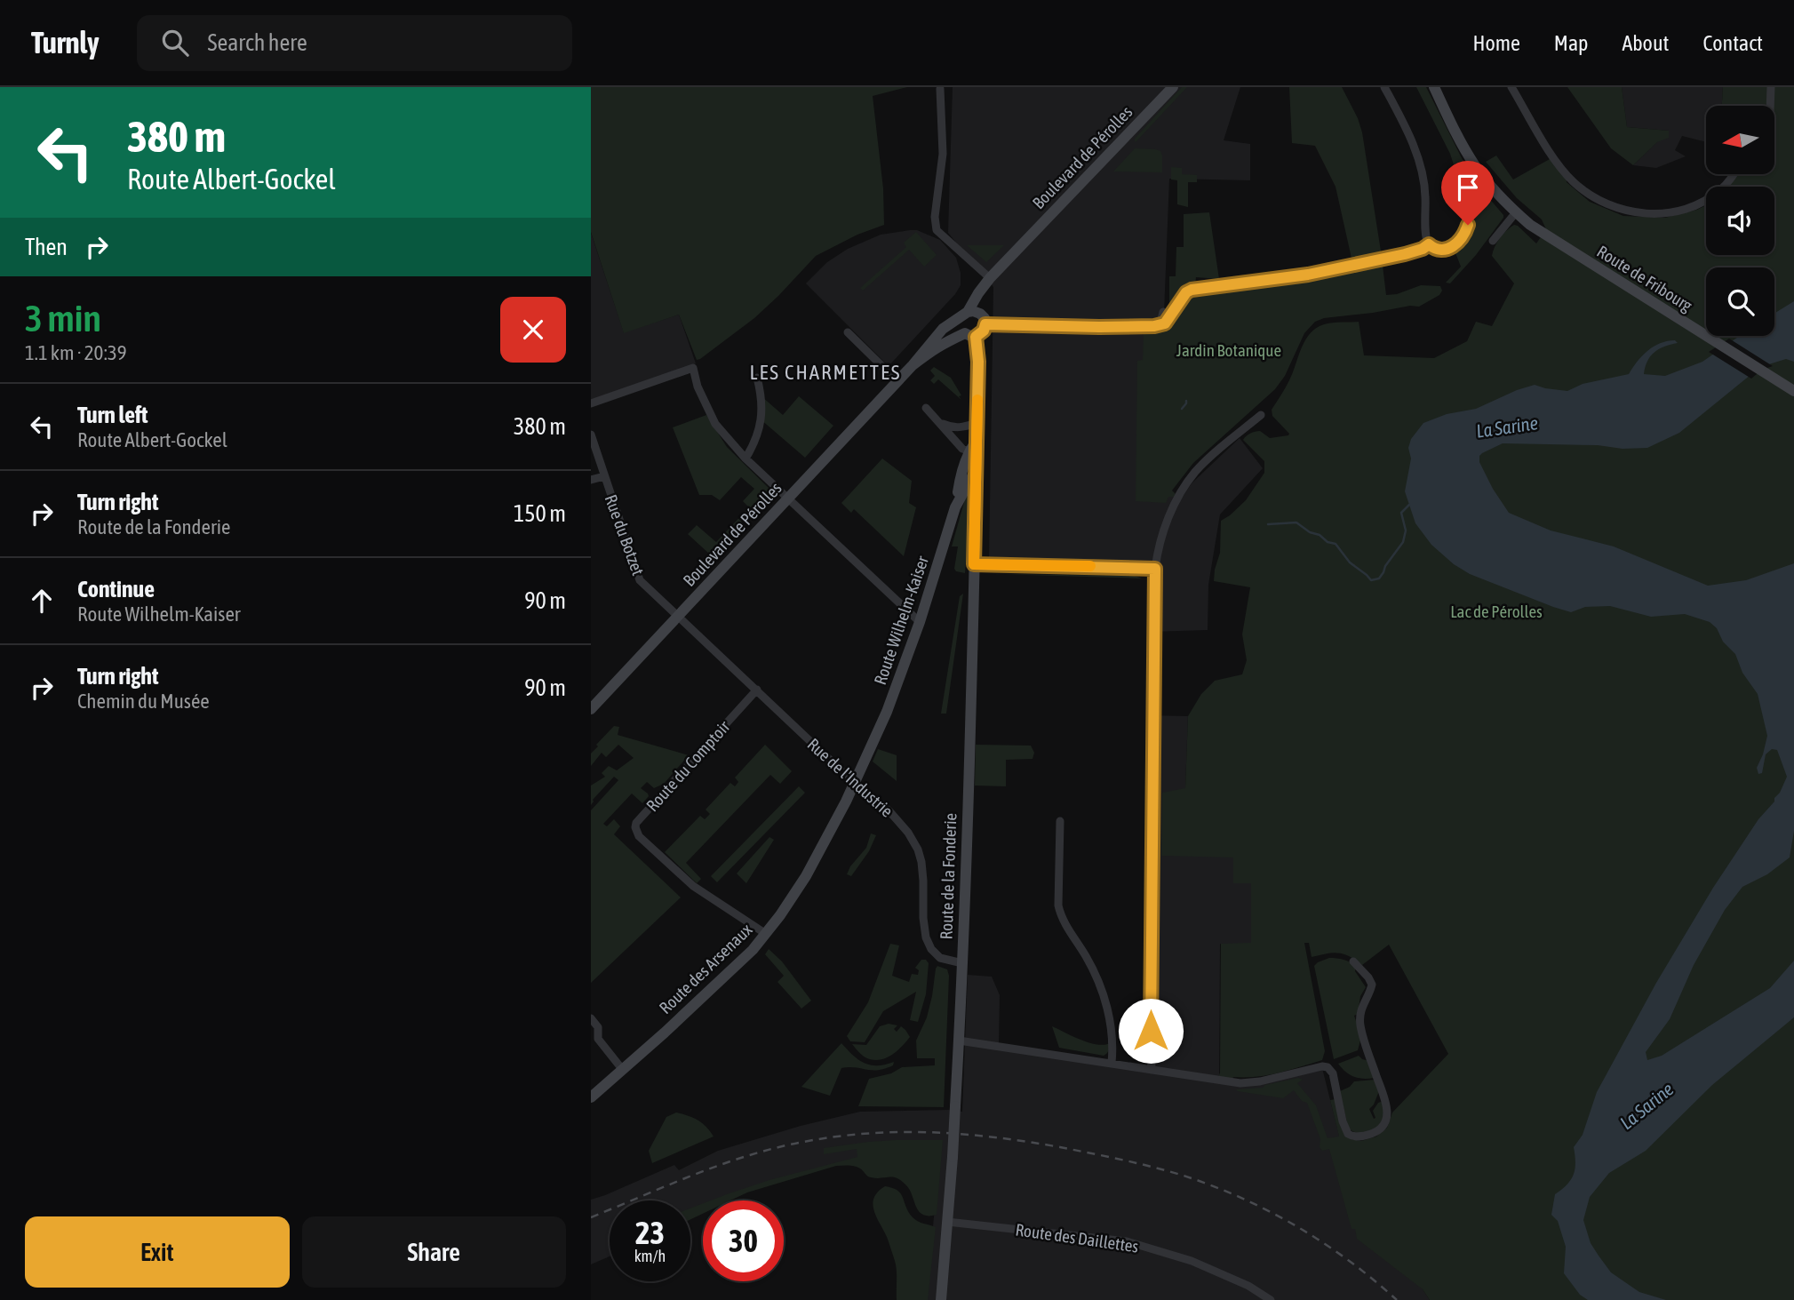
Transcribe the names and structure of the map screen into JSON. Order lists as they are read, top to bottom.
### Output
{
  "streets": {
    "main road": [
      "Boulevard de Pérolles",
      "Route de Fribourg",
      "Route Wilhelm-Kaiser",
      "Route de la Fonderie",
      "Route des Arsenaux"
    ],
    "street": [
      "Rue du Botzet",
      "Route du Comptoir",
      "Rue de l'Industrie",
      "Route des Daillettes"
    ]
  },
  "crossings": [
    ["Boulevard de Pérolles", "Rue du Botzet"],
    ["Boulevard de Pérolles", "Rue de l'Industrie"],
    ["Rue du Botzet", "Rue de l'Industrie"],
    ["Route Wilhelm-Kaiser", "Rue de l'Industrie"],
    ["Route Wilhelm-Kaiser", "Route de la Fonderie"],
    ["Route Wilhelm-Kaiser", "Route des Arsenaux"],
    ["Route du Comptoir", "Rue de l'Industrie"],
    ["Route du Comptoir", "Route des Arsenaux"],
    ["Rue de l'Industrie", "Route de la Fonderie"],
    ["Rue de l'Industrie", "Route des Arsenaux"],
    ["Route de la Fonderie", "Route des Daillettes"]
  ],
  "districts": ["LES CHARMETTES"],
  "water": ["La Sarine"],
  "parks": ["Jardin Botanique", "Lac de Pérolles"],
  "north": "left",
  "page": {
    "header": "Turnly",
    "search": "Search here",
    "nav": [
      "Home",
      "Map",
      "About",
      "Contact"
    ],
    "turn": ["380 m", "Route Albert-Gockel"],
    "then": "Then",
    "heading": ["3 min", "1.1 km · 20:39"],
    "list": [
      {
        "name": "Turn left",
        "note": "Route Albert-Gockel",
        "value": "380 m"
      },
      {
        "name": "Turn right",
        "note": "Route de la Fonderie",
        "value": "150 m"
      },
      {
        "name": "Continue",
        "note": "Route Wilhelm-Kaiser",
        "value": "90 m"
      },
      {
        "name": "Turn right",
        "note": "Chemin du Musée",
        "value": "90 m"
      }
    ],
    "speed": "23 km/h",
    "limit": "30",
    "buttons": ["Exit", "Share"]
  }
}
